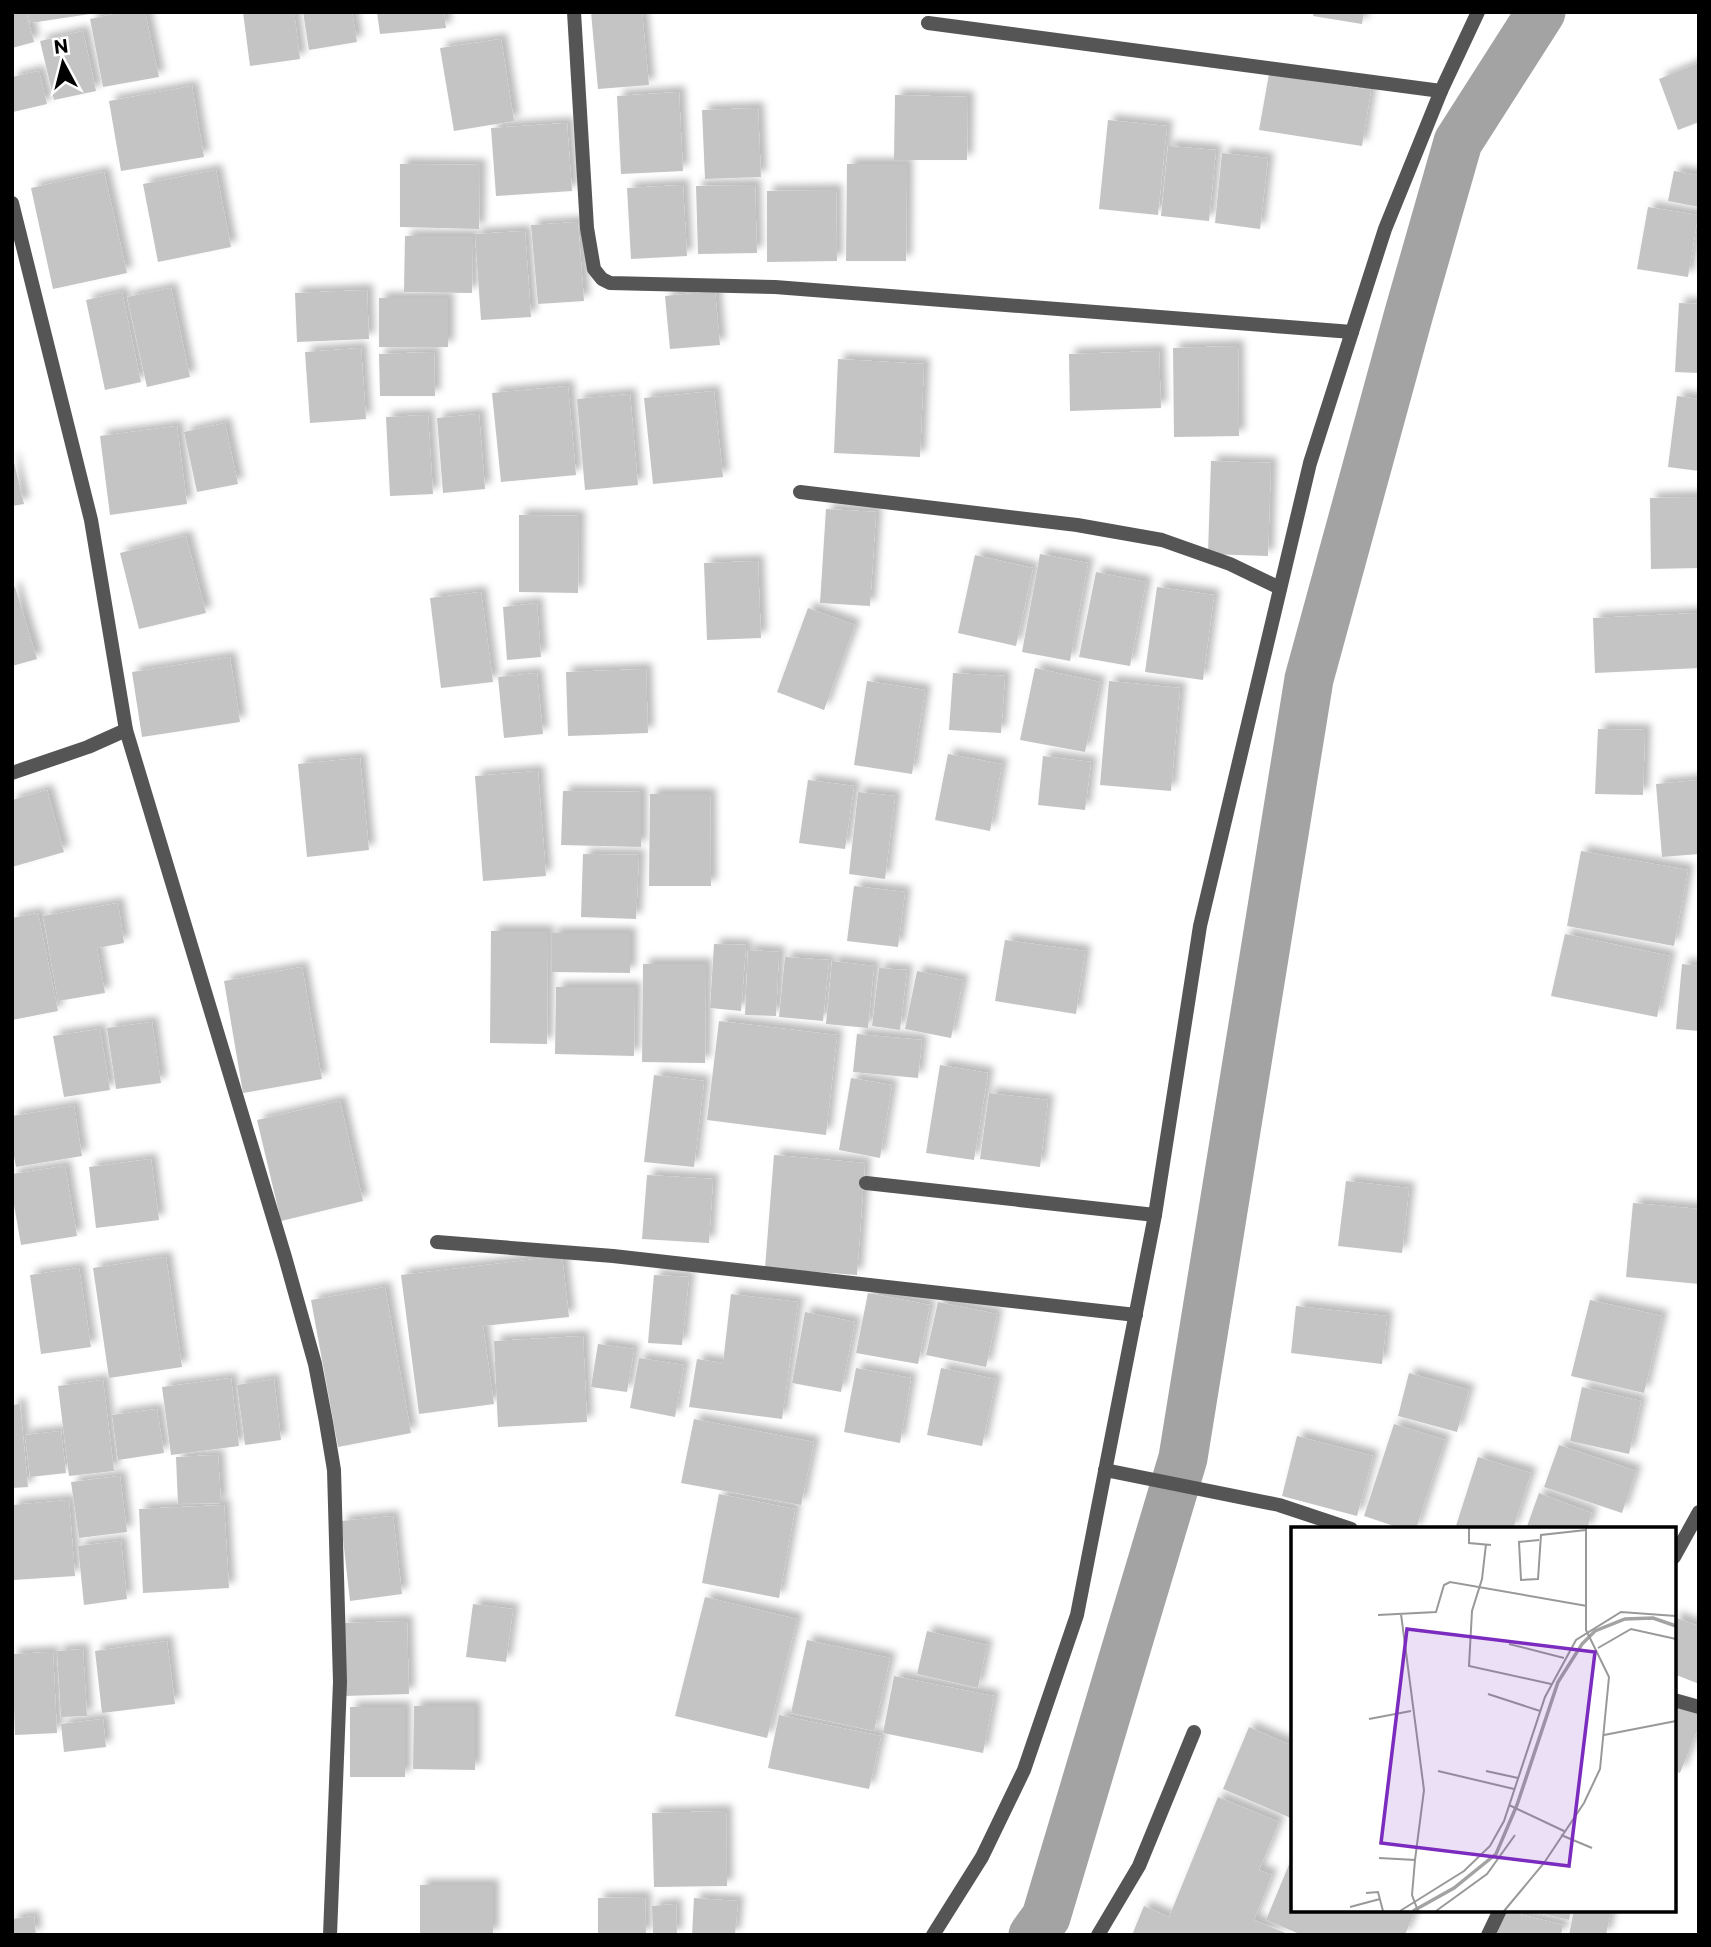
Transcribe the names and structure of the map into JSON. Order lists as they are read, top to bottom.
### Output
{
  "north": "top"
}
